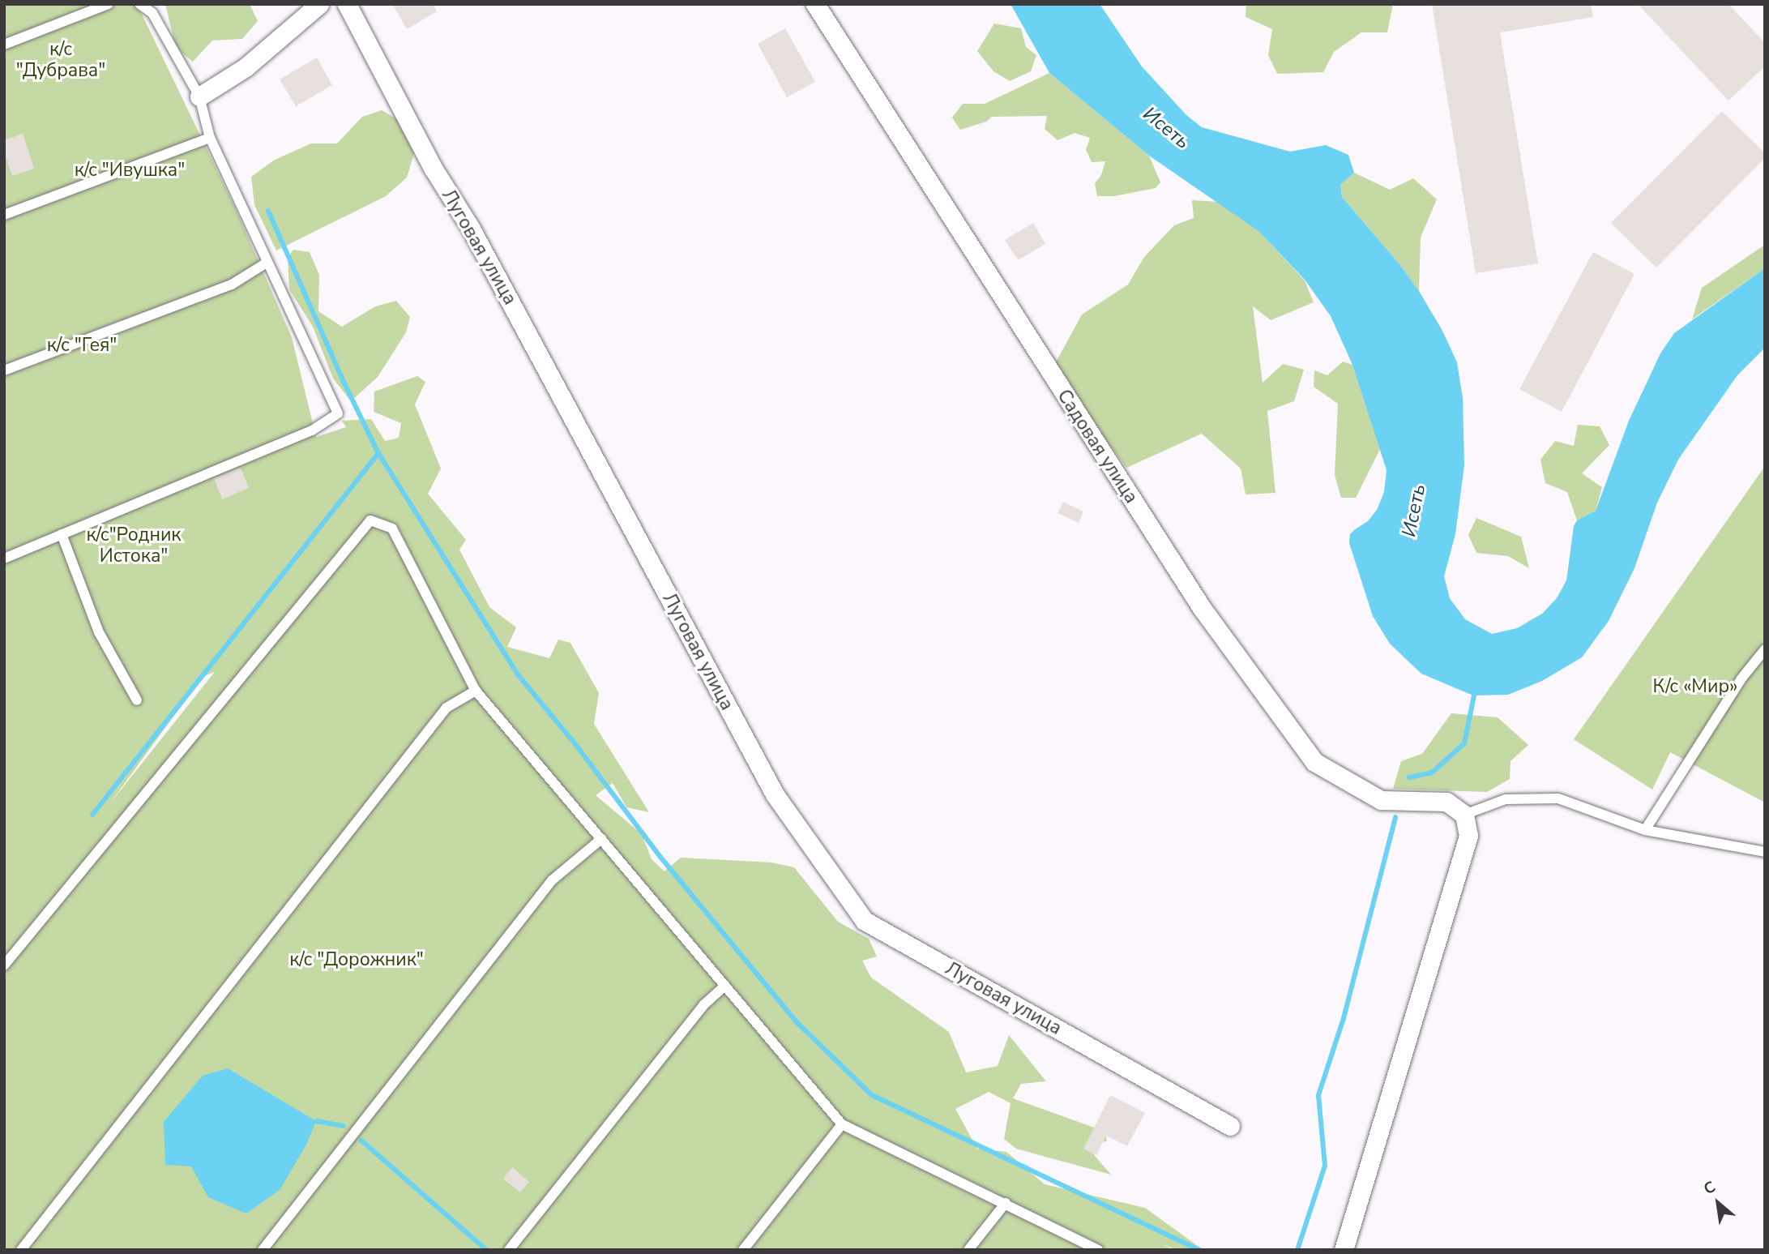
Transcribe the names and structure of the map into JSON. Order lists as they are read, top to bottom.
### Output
{
  "streets": {
    "street": ["Луговая улица", "Садовая улица"]
  },
  "water": ["Исеть"],
  "parks": [
    "к/с \"Дубрава\"",
    "к/с \"Ивушка\"",
    "к/с \"Гея\"",
    "к/с\"Родник Истока\"",
    "К/с «Мир»",
    "к/с \"Дорожник\""
  ],
  "north": "top left"
}
